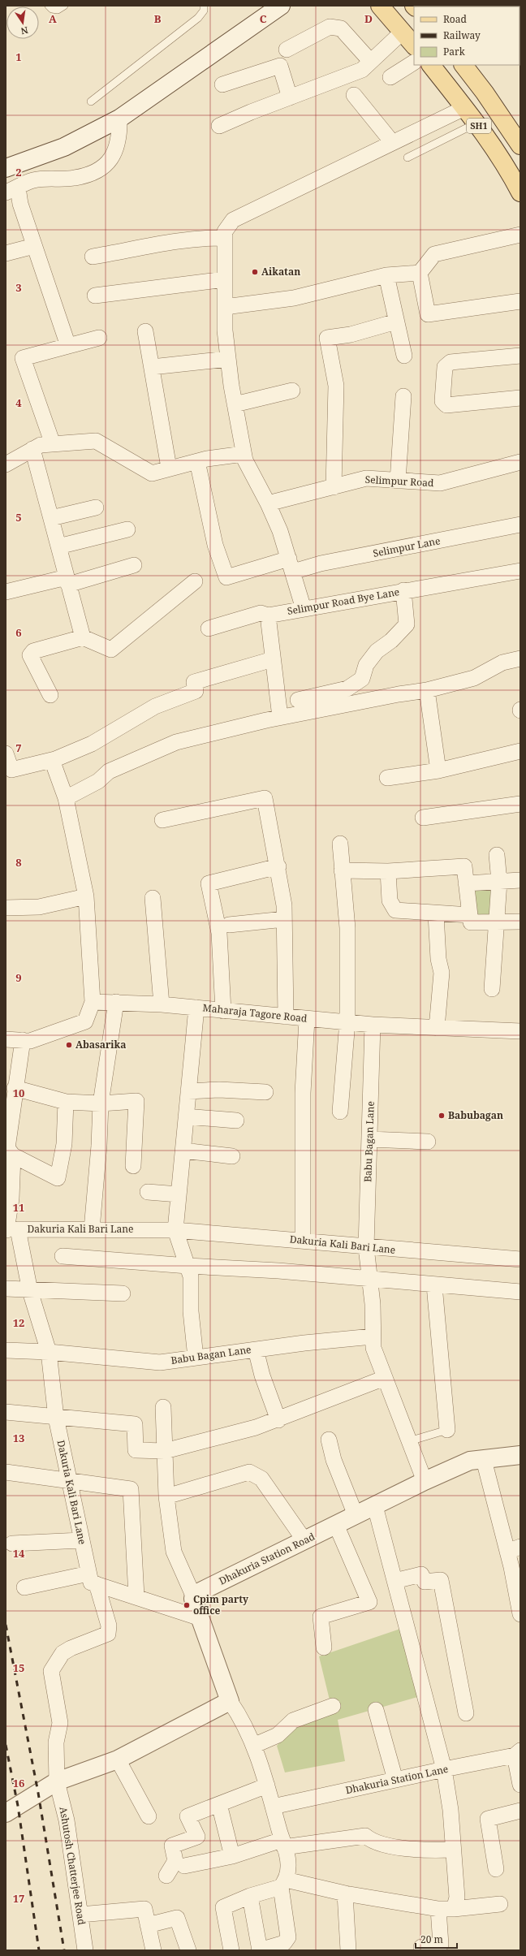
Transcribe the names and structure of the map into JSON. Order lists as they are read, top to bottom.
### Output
{
  "streets": {
    "main road": ["SH1"],
    "street": [
      "Selimpur Road",
      "Selimpur Lane",
      "Selimpur Road Bye Lane",
      "Maharaja Tagore Road",
      "Babu Bagan Lane",
      "Dakuria Kali Bari Lane",
      "Dhakuria Station Road",
      "Dhakuria Station Lane",
      "Ashutosh Chatterjee Road"
    ]
  },
  "crossings": [
    ["Maharaja Tagore Road", "Babu Bagan Lane"],
    ["Babu Bagan Lane", "Dakuria Kali Bari Lane"],
    ["Babu Bagan Lane", "Dhakuria Station Road"],
    ["Dakuria Kali Bari Lane", "Ashutosh Chatterjee Road"]
  ],
  "places": [
    "Aikatan",
    "Abasarika",
    "Babubagan",
    "Cpim party office"
  ],
  "legend": ["Road", "Railway", "Park"],
  "scale_bar": "20 m",
  "north": "bottom",
  "grid": {
    "columns": [
      "A",
      "B",
      "C",
      "D"
    ],
    "rows": [
      "1",
      "2",
      "3",
      "4",
      "5",
      "6",
      "7",
      "8",
      "9",
      "10",
      "11",
      "12",
      "13",
      "14",
      "15",
      "16",
      "17"
    ]
  }
}
